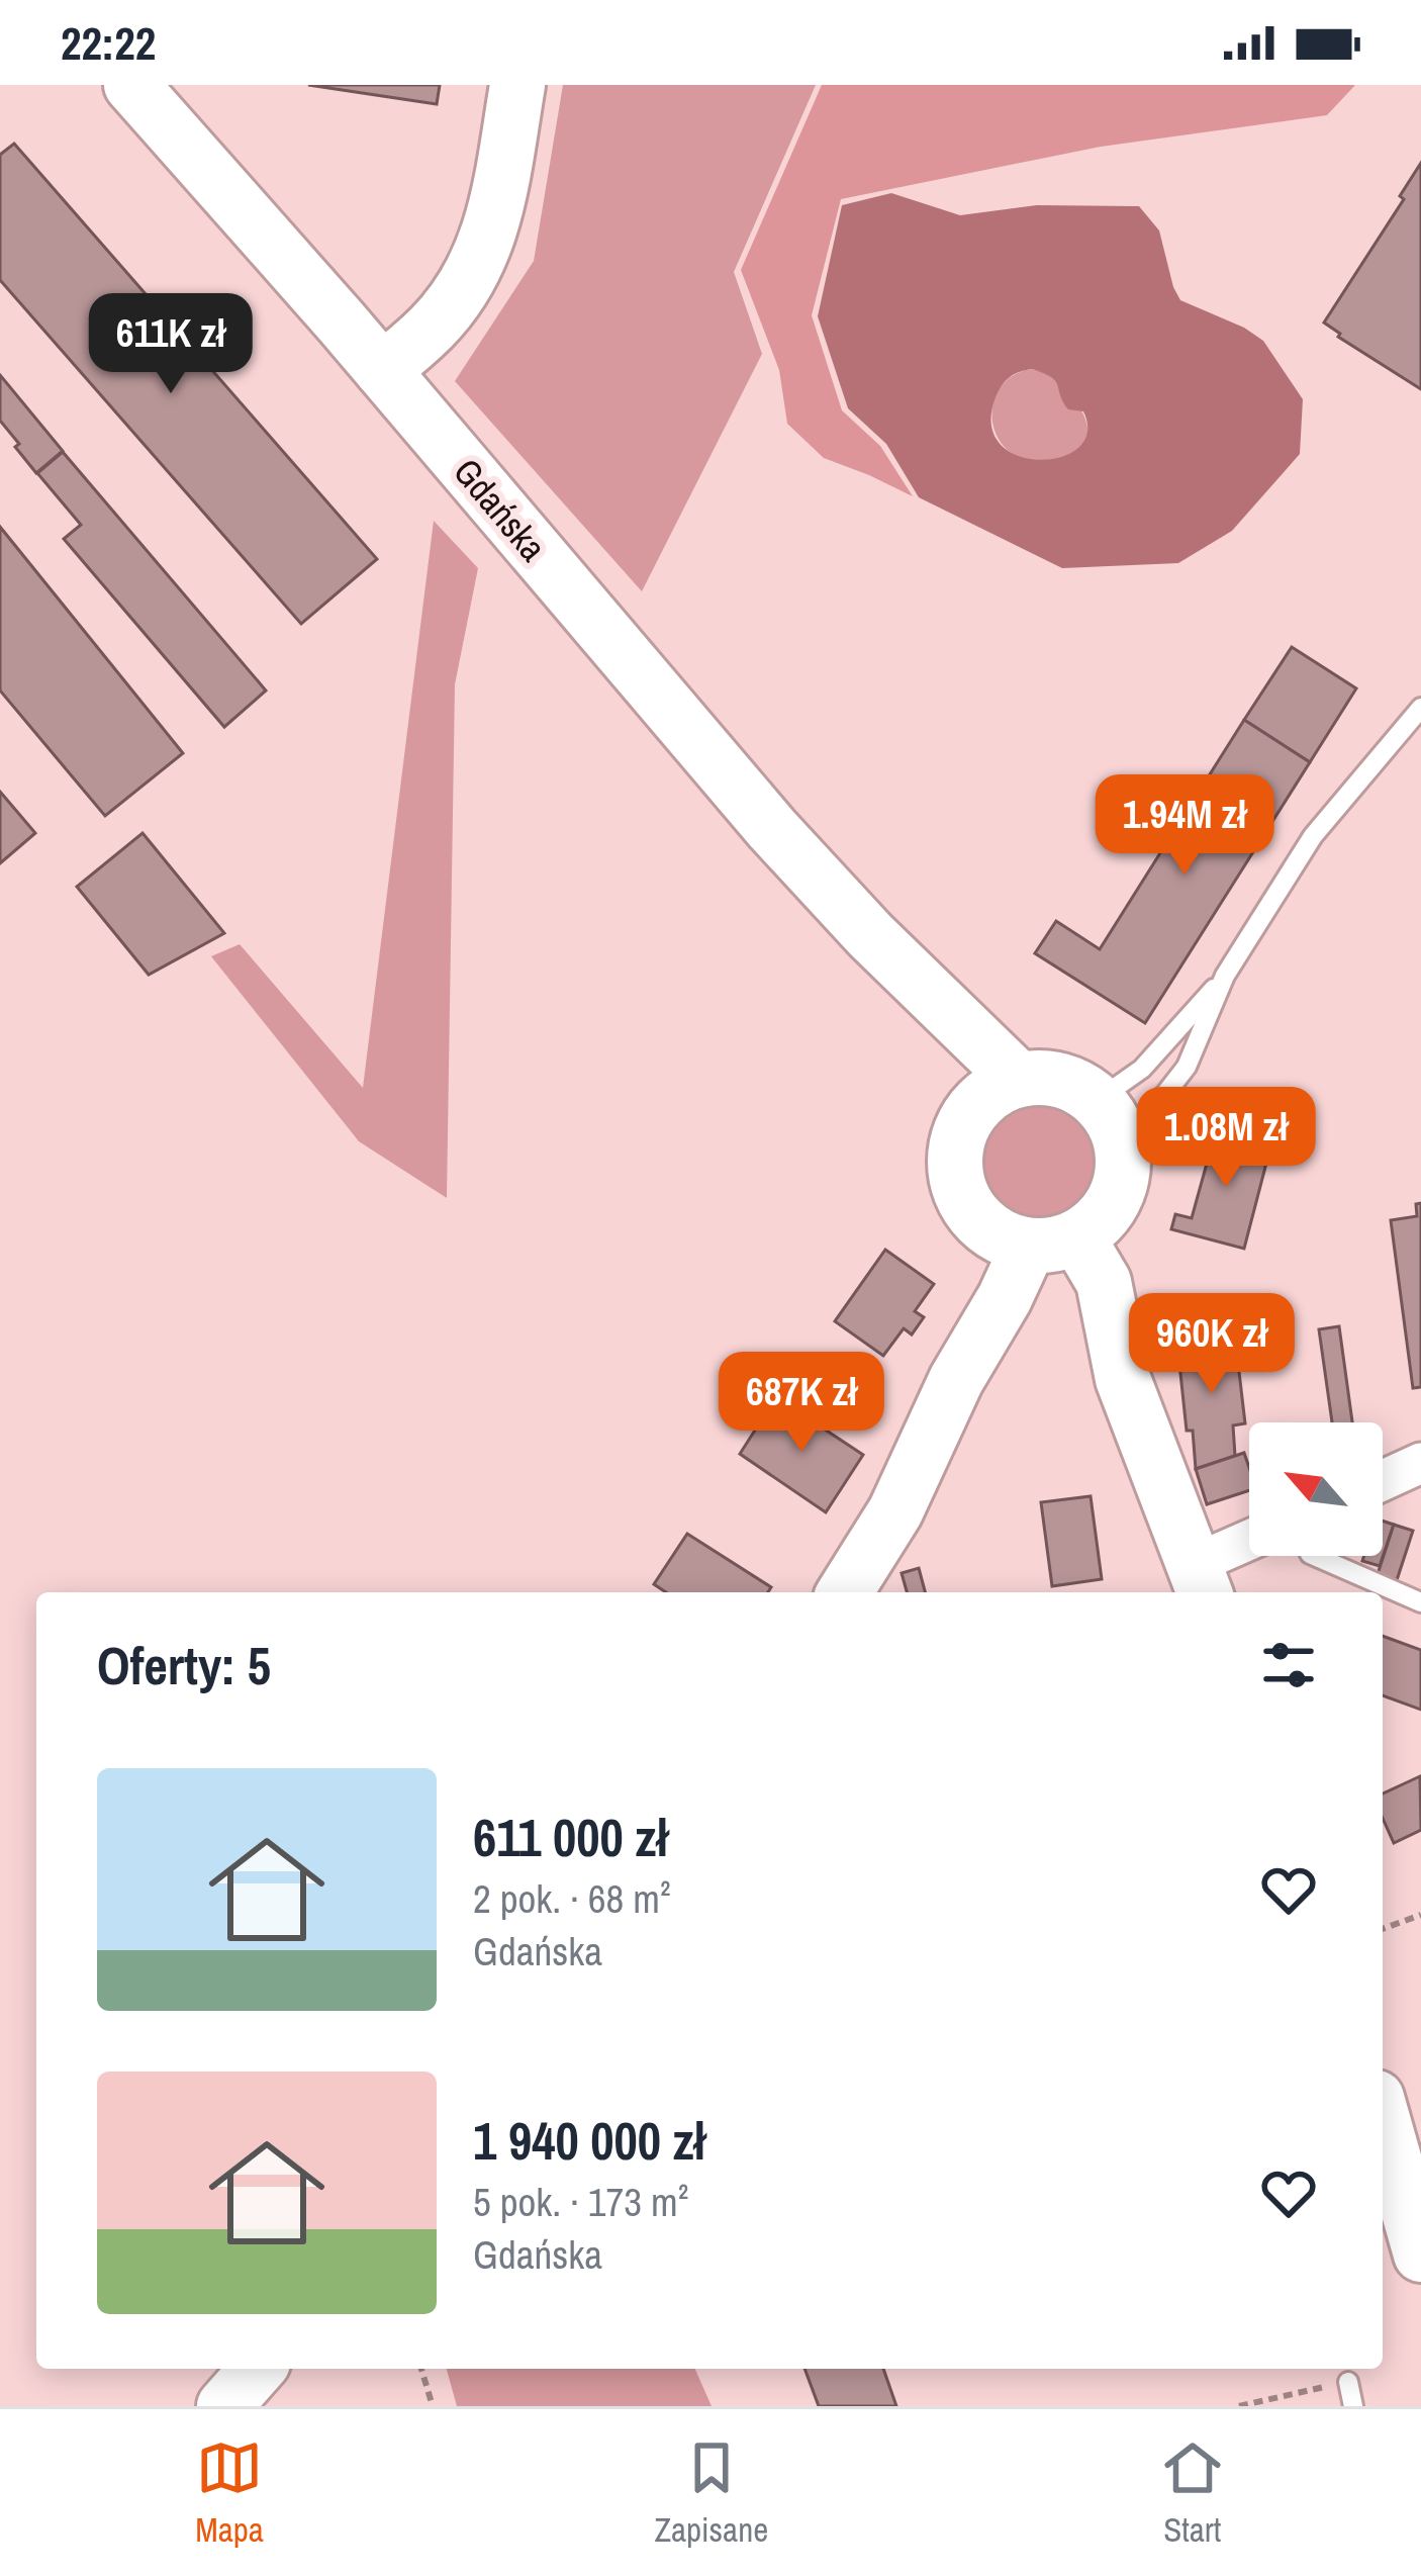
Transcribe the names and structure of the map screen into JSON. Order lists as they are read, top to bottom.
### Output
{
  "streets": {
    "street": ["Gdańska"]
  },
  "north": "top left",
  "page": {
    "status": "22:22",
    "price": [
      "611K zł",
      "1.94M zł",
      "1.08M zł",
      "960K zł",
      "687K zł"
    ],
    "heading": "Oferty: 5",
    "list": [
      {
        "name": "611 000 zł",
        "note": "2 pok. · 68 m² · Gdańska"
      },
      {
        "name": "1 940 000 zł",
        "note": "5 pok. · 173 m² · Gdańska"
      }
    ],
    "tabs": ["Mapa", "Zapisane", "Start"]
  }
}
